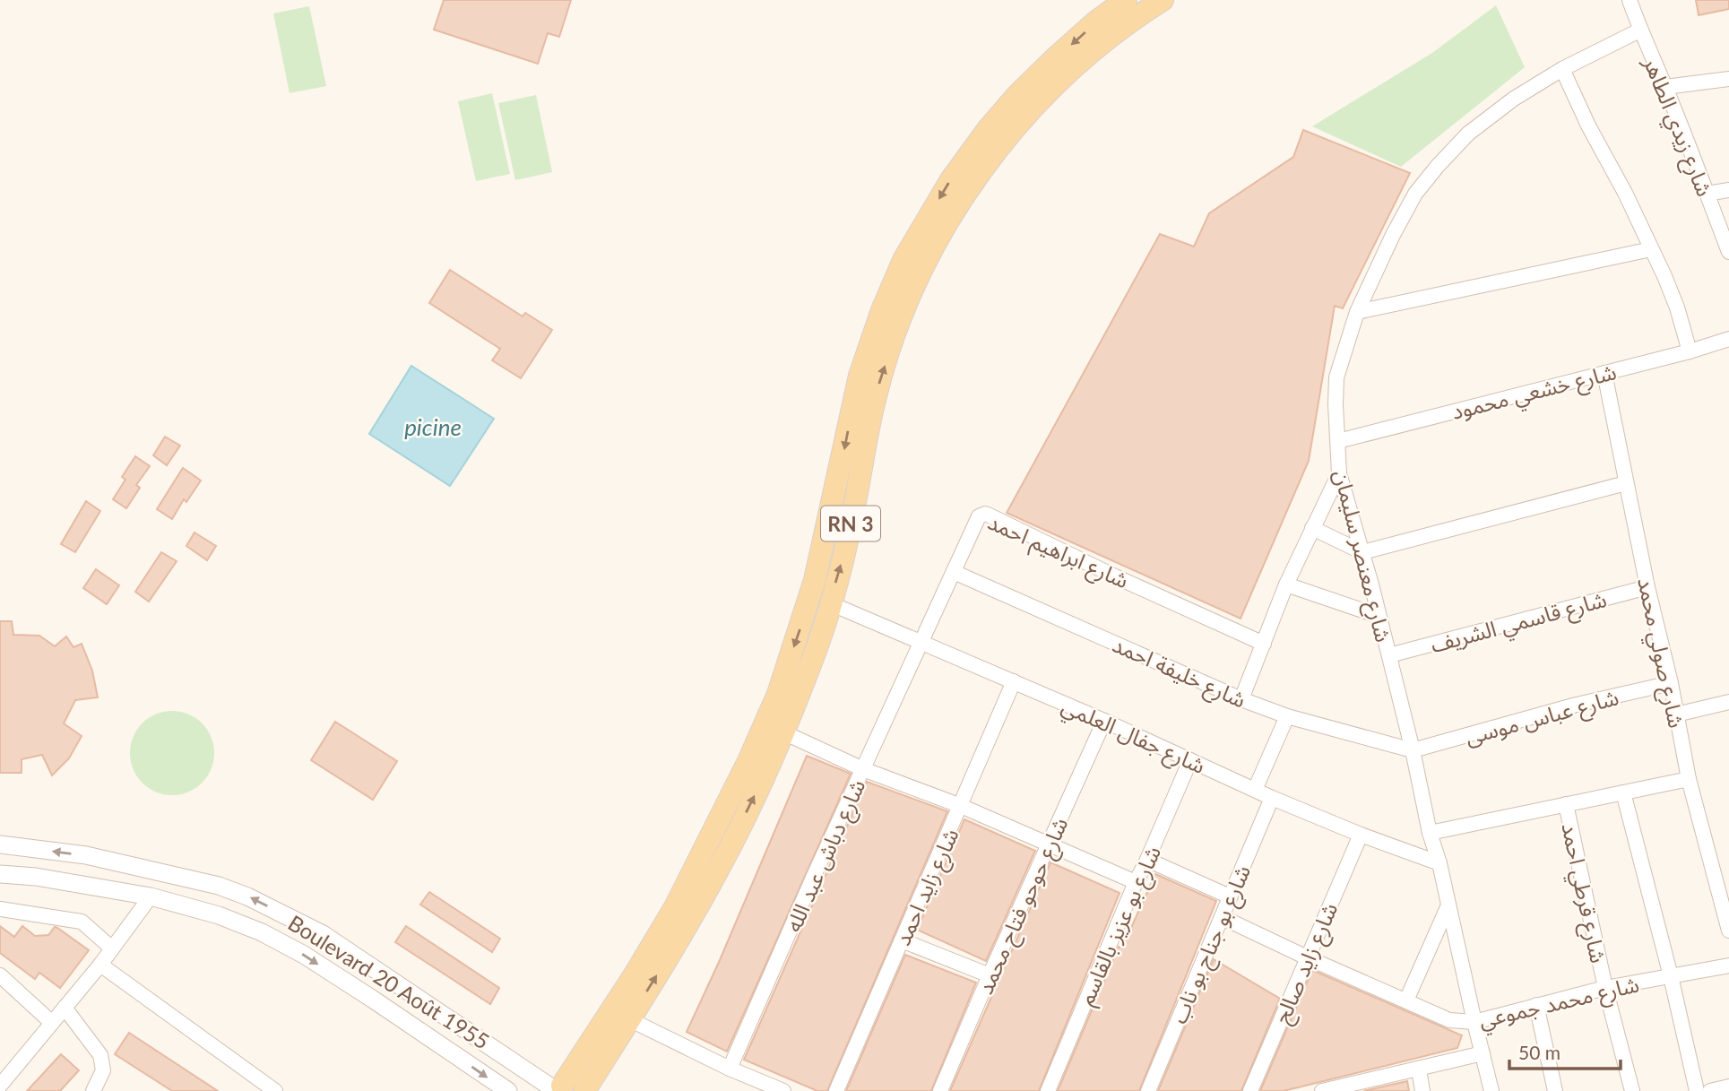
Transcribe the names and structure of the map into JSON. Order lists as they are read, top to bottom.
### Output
{
  "streets": {
    "main road": ["RN 3"],
    "street": [
      "شارع زيدي الطاهر",
      "شارع خشعي محمود",
      "شارع ابراهيم احمد",
      "شارع معنصر سليمان",
      "شارع قاسمي الشريف",
      "شارع صولي محمد",
      "شارع خليفة احمد",
      "شارع عباس موسى",
      "شارع جفال العلمي",
      "شارع دباش عبد الله",
      "شارع زايد احمد",
      "شارع قرطي احمد",
      "شارع حوحو فتاح محمد",
      "شارع بو عزيز بالقاسم",
      "شارع بو جناح بو ناب",
      "شارع زايد صالح",
      "Boulevard 20 Août 1955",
      "شارع محمد جموعي"
    ]
  },
  "crossings": [
    ["شارع زيدي الطاهر", "شارع معنصر سليمان"],
    ["شارع خشعي محمود", "شارع معنصر سليمان"],
    ["شارع خشعي محمود", "شارع صولي محمد"],
    ["RN 3", "شارع جفال العلمي"],
    ["RN 3", "Boulevard 20 Août 1955"],
    ["شارع ابراهيم احمد", "شارع خليفة احمد"],
    ["شارع ابراهيم احمد", "شارع جفال العلمي"],
    ["شارع ابراهيم احمد", "شارع دباش عبد الله"],
    ["شارع معنصر سليمان", "شارع قاسمي الشريف"],
    ["شارع معنصر سليمان", "شارع خليفة احمد"],
    ["شارع معنصر سليمان", "شارع عباس موسى"],
    ["شارع معنصر سليمان", "شارع جفال العلمي"],
    ["شارع معنصر سليمان", "شارع محمد جموعي"],
    ["شارع قاسمي الشريف", "شارع صولي محمد"],
    ["شارع صولي محمد", "شارع عباس موسى"],
    ["شارع خليفة احمد", "شارع عباس موسى"],
    ["شارع جفال العلمي", "شارع دباش عبد الله"],
    ["شارع جفال العلمي", "شارع زايد احمد"],
    ["شارع جفال العلمي", "شارع حوحو فتاح محمد"],
    ["شارع جفال العلمي", "شارع بو عزيز بالقاسم"],
    ["شارع جفال العلمي", "شارع بو جناح بو ناب"],
    ["شارع جفال العلمي", "شارع زايد صالح"],
    ["شارع قرطي احمد", "شارع محمد جموعي"],
    ["شارع بو جناح بو ناب", "شارع محمد جموعي"],
    ["شارع زايد صالح", "شارع محمد جموعي"]
  ],
  "water": ["picine"],
  "scale_bar": "50 m"
}
